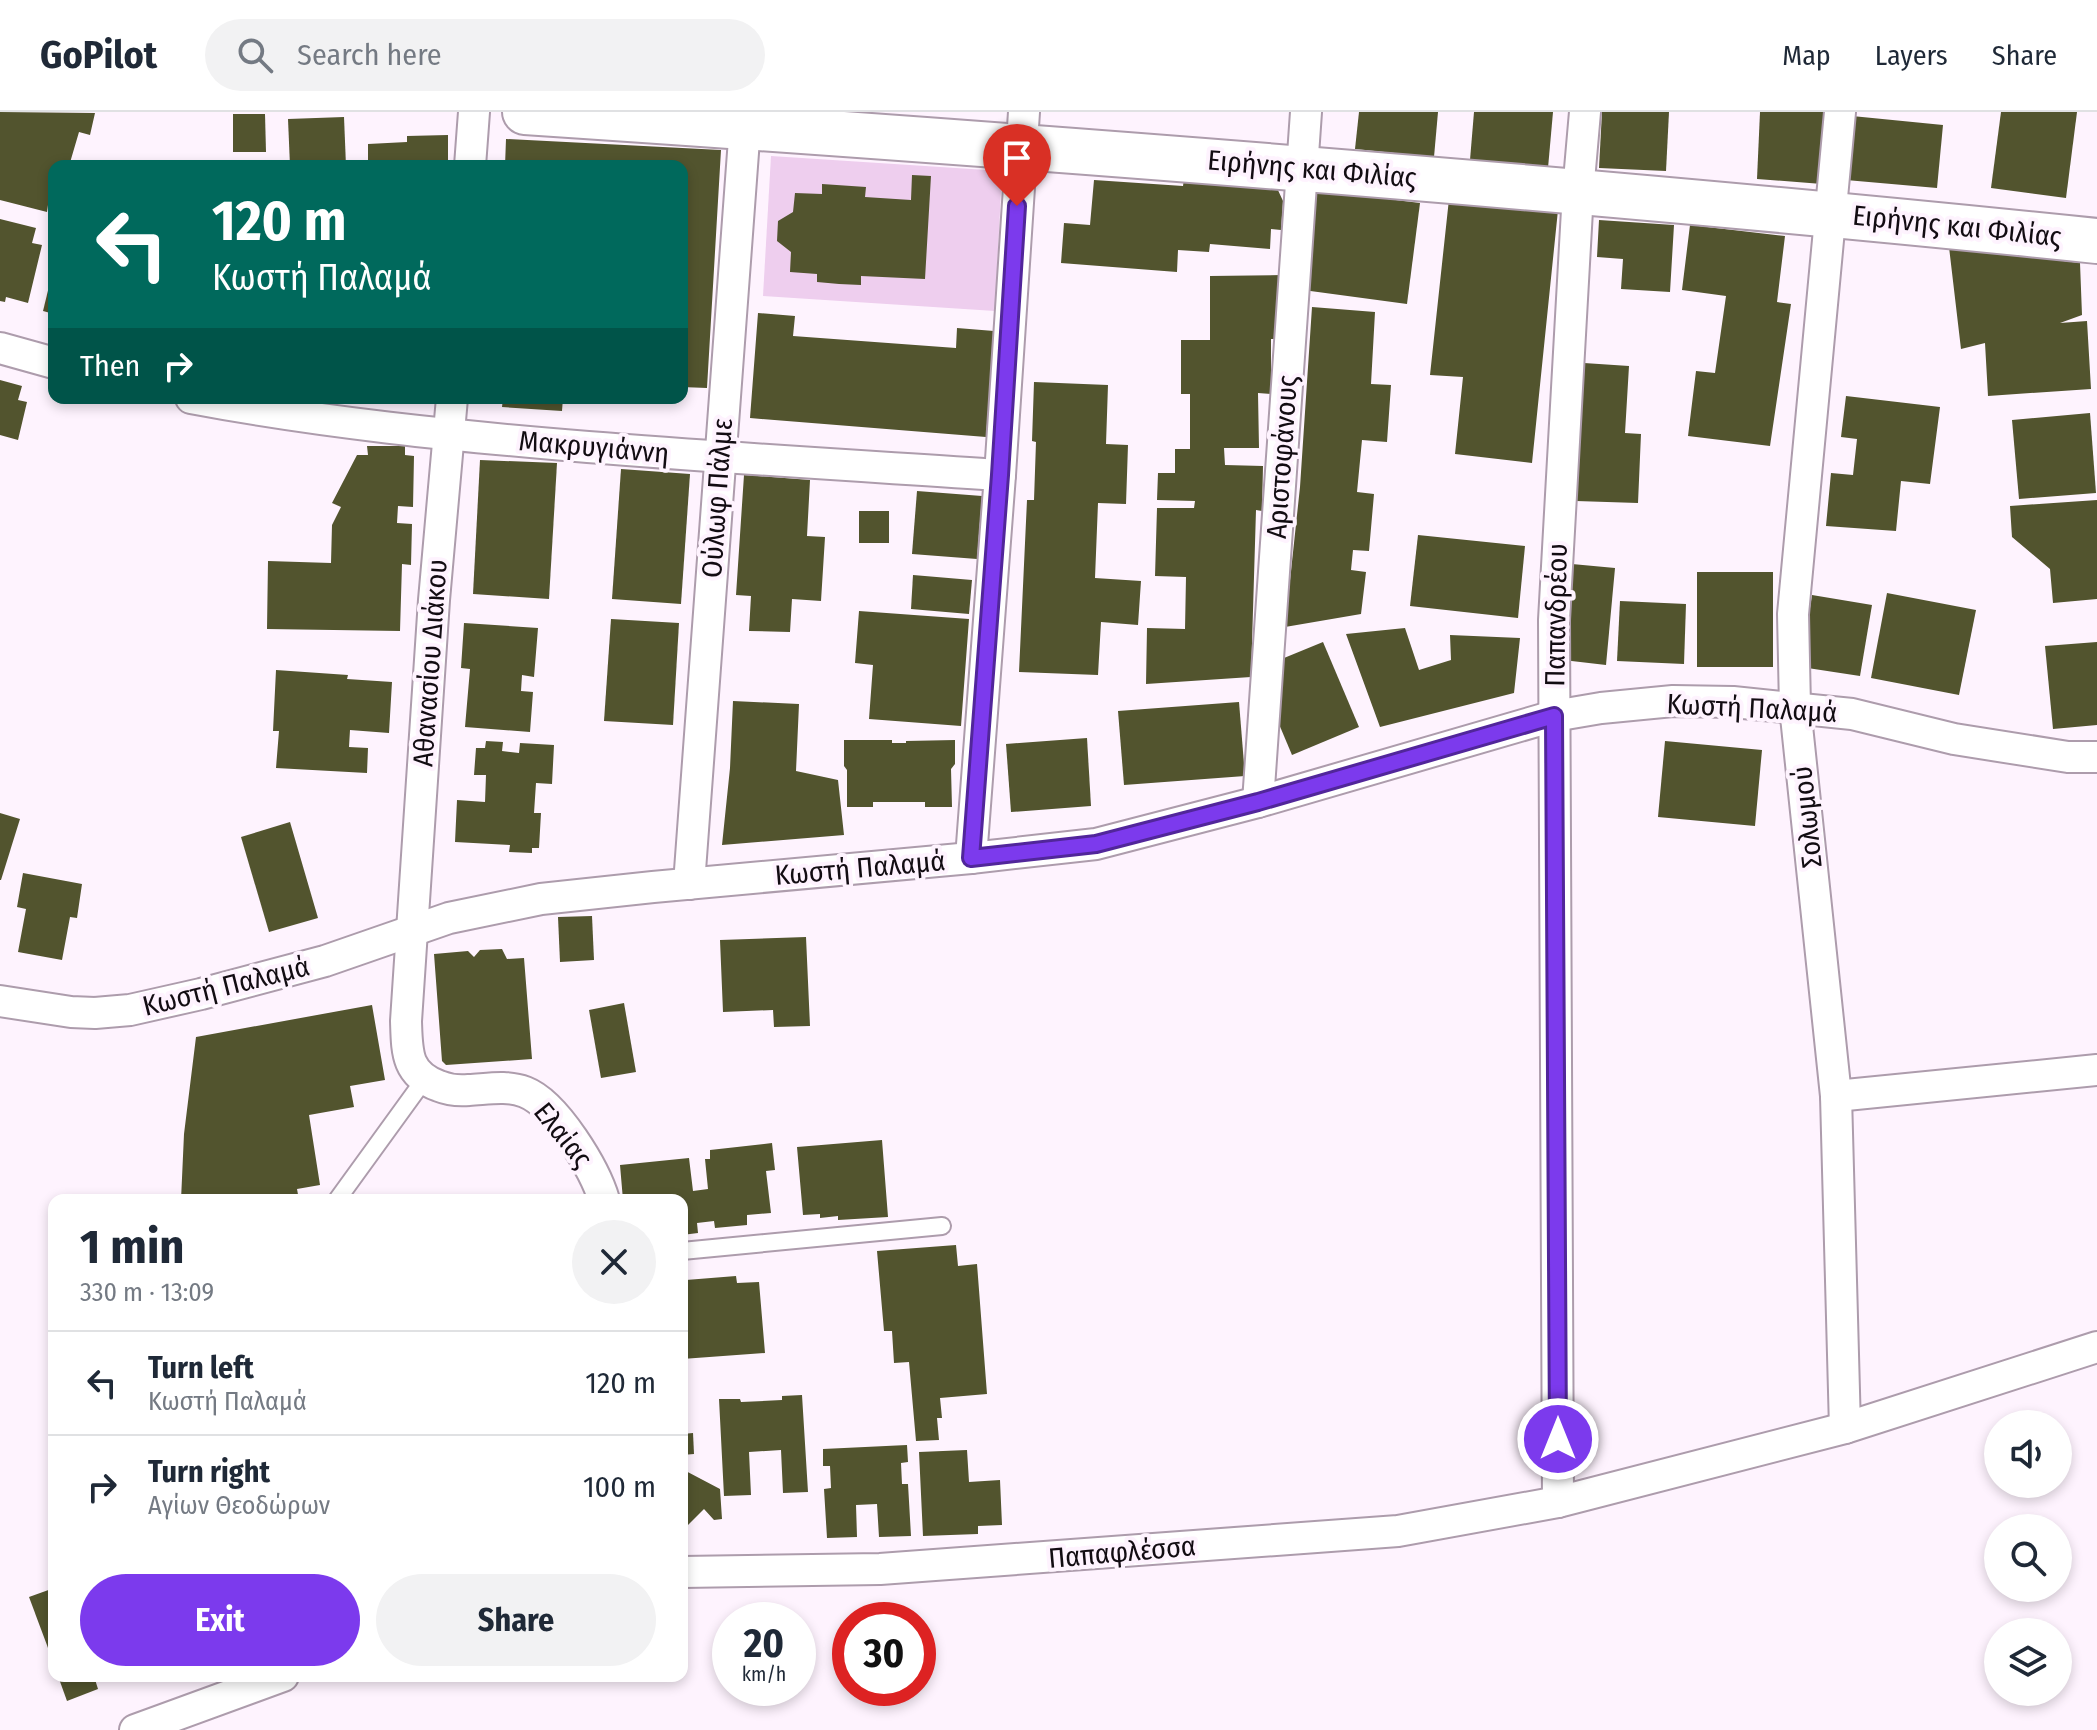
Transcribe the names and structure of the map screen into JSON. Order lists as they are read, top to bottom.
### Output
{
  "streets": {
    "street": [
      "Ειρήνης και Φιλίας",
      "Μακρυγιάννη",
      "Αριστοφάνους",
      "Ούλωφ Πάλμε",
      "Παπανδρέου",
      "Αθανασίου Διάκου",
      "Κωστή Παλαμά",
      "Σολωμού",
      "Ελαίας",
      "Παπαφλέσσα"
    ]
  },
  "crossings": [
    ["Ειρήνης και Φιλίας", "Αριστοφάνους"],
    ["Ειρήνης και Φιλίας", "Ούλωφ Πάλμε"],
    ["Ειρήνης και Φιλίας", "Παπανδρέου"],
    ["Ειρήνης και Φιλίας", "Σολωμού"],
    ["Μακρυγιάννη", "Ούλωφ Πάλμε"],
    ["Μακρυγιάννη", "Αθανασίου Διάκου"],
    ["Αριστοφάνους", "Κωστή Παλαμά"],
    ["Ούλωφ Πάλμε", "Κωστή Παλαμά"],
    ["Παπανδρέου", "Κωστή Παλαμά"],
    ["Παπανδρέου", "Παπαφλέσσα"],
    ["Αθανασίου Διάκου", "Κωστή Παλαμά"],
    ["Κωστή Παλαμά", "Σολωμού"],
    ["Σολωμού", "Παπαφλέσσα"]
  ],
  "page": {
    "header": "GoPilot",
    "search": "Search here",
    "nav": ["Map", "Layers", "Share"],
    "turn": ["120 m", "Κωστή Παλαμά"],
    "then": "Then",
    "heading": ["1 min", "330 m · 13:09"],
    "list": [
      {
        "name": "Turn left",
        "note": "Κωστή Παλαμά",
        "value": "120 m"
      },
      {
        "name": "Turn right",
        "note": "Αγίων Θεοδώρων",
        "value": "100 m"
      }
    ],
    "buttons": ["Exit", "Share"],
    "speed": "20 km/h",
    "limit": "30"
  }
}
